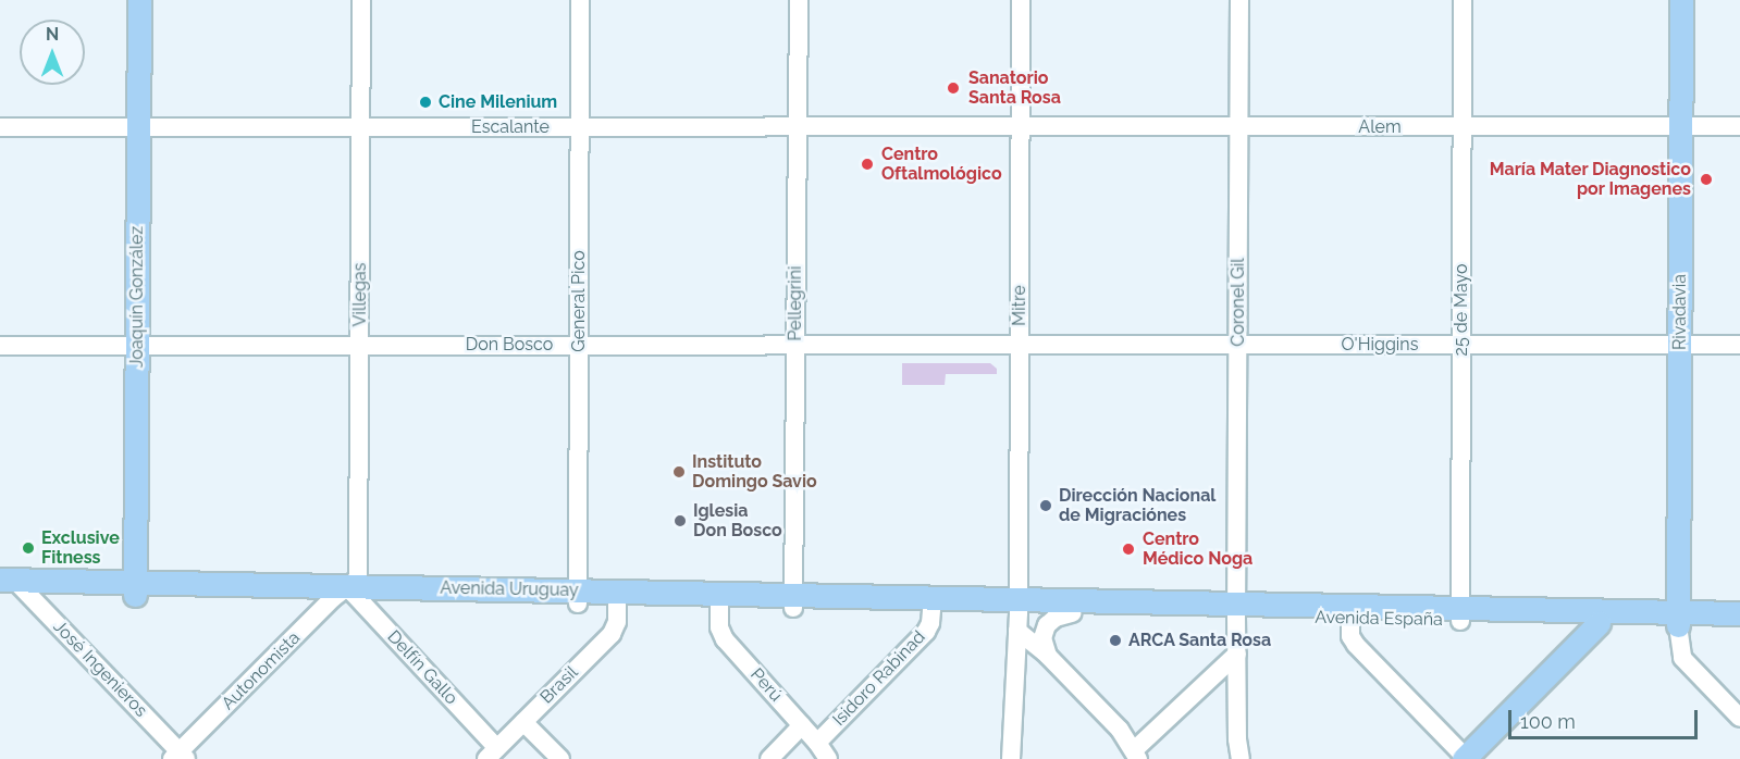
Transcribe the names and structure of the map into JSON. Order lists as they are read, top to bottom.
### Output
{
  "streets": {
    "main road": [
      "Joaquín González",
      "Rivadavia",
      "Avenida Uruguay",
      "Avenida España"
    ],
    "street": [
      "Escalante",
      "Alem",
      "Villegas",
      "General Pico",
      "Coronel Gil",
      "Pellegrini",
      "Mitre",
      "25 de Mayo",
      "Don Bosco",
      "O'Higgins",
      "Delfín Gallo",
      "José Ingenieros",
      "Autonomista",
      "Isidoro Rabinad",
      "Brasil",
      "Perú"
    ]
  },
  "crossings": [
    ["Escalante", "Alem"],
    ["Escalante", "Villegas"],
    ["Escalante", "Joaquín González"],
    ["Escalante", "General Pico"],
    ["Escalante", "Pellegrini"],
    ["Escalante", "Mitre"],
    ["Alem", "Coronel Gil"],
    ["Alem", "Mitre"],
    ["Alem", "25 de Mayo"],
    ["Alem", "Rivadavia"],
    ["Villegas", "Don Bosco"],
    ["Villegas", "Avenida Uruguay"],
    ["Villegas", "Delfín Gallo"],
    ["Villegas", "Autonomista"],
    ["Joaquín González", "Don Bosco"],
    ["Joaquín González", "Avenida Uruguay"],
    ["General Pico", "Don Bosco"],
    ["General Pico", "Avenida Uruguay"],
    ["Coronel Gil", "O'Higgins"],
    ["Coronel Gil", "Avenida España"],
    ["Pellegrini", "Don Bosco"],
    ["Pellegrini", "Avenida Uruguay"],
    ["Mitre", "Don Bosco"],
    ["Mitre", "O'Higgins"],
    ["Mitre", "Avenida Uruguay"],
    ["Mitre", "Avenida España"],
    ["25 de Mayo", "O'Higgins"],
    ["25 de Mayo", "Avenida España"],
    ["Rivadavia", "O'Higgins"],
    ["Rivadavia", "Avenida España"],
    ["Don Bosco", "O'Higgins"],
    ["Avenida Uruguay", "Avenida España"],
    ["Avenida Uruguay", "Delfín Gallo"],
    ["Avenida Uruguay", "José Ingenieros"],
    ["Avenida Uruguay", "Autonomista"],
    ["Avenida Uruguay", "Isidoro Rabinad"],
    ["Avenida Uruguay", "Brasil"],
    ["Avenida Uruguay", "Perú"],
    ["Delfín Gallo", "Autonomista"],
    ["Delfín Gallo", "Brasil"],
    ["José Ingenieros", "Autonomista"],
    ["Isidoro Rabinad", "Perú"]
  ],
  "places": [
    "Sanatorio Santa Rosa",
    "Cine Milenium",
    "Centro Oftalmológico",
    "María Mater Diagnostico por Imagenes",
    "Instituto Domingo Savio",
    "Dirección Nacional de Migraciónes",
    "Iglesia Don Bosco",
    "Exclusive Fitness",
    "Centro Médico Noga",
    "ARCA Santa Rosa"
  ],
  "scale_bar": "100 m",
  "north": "top"
}
